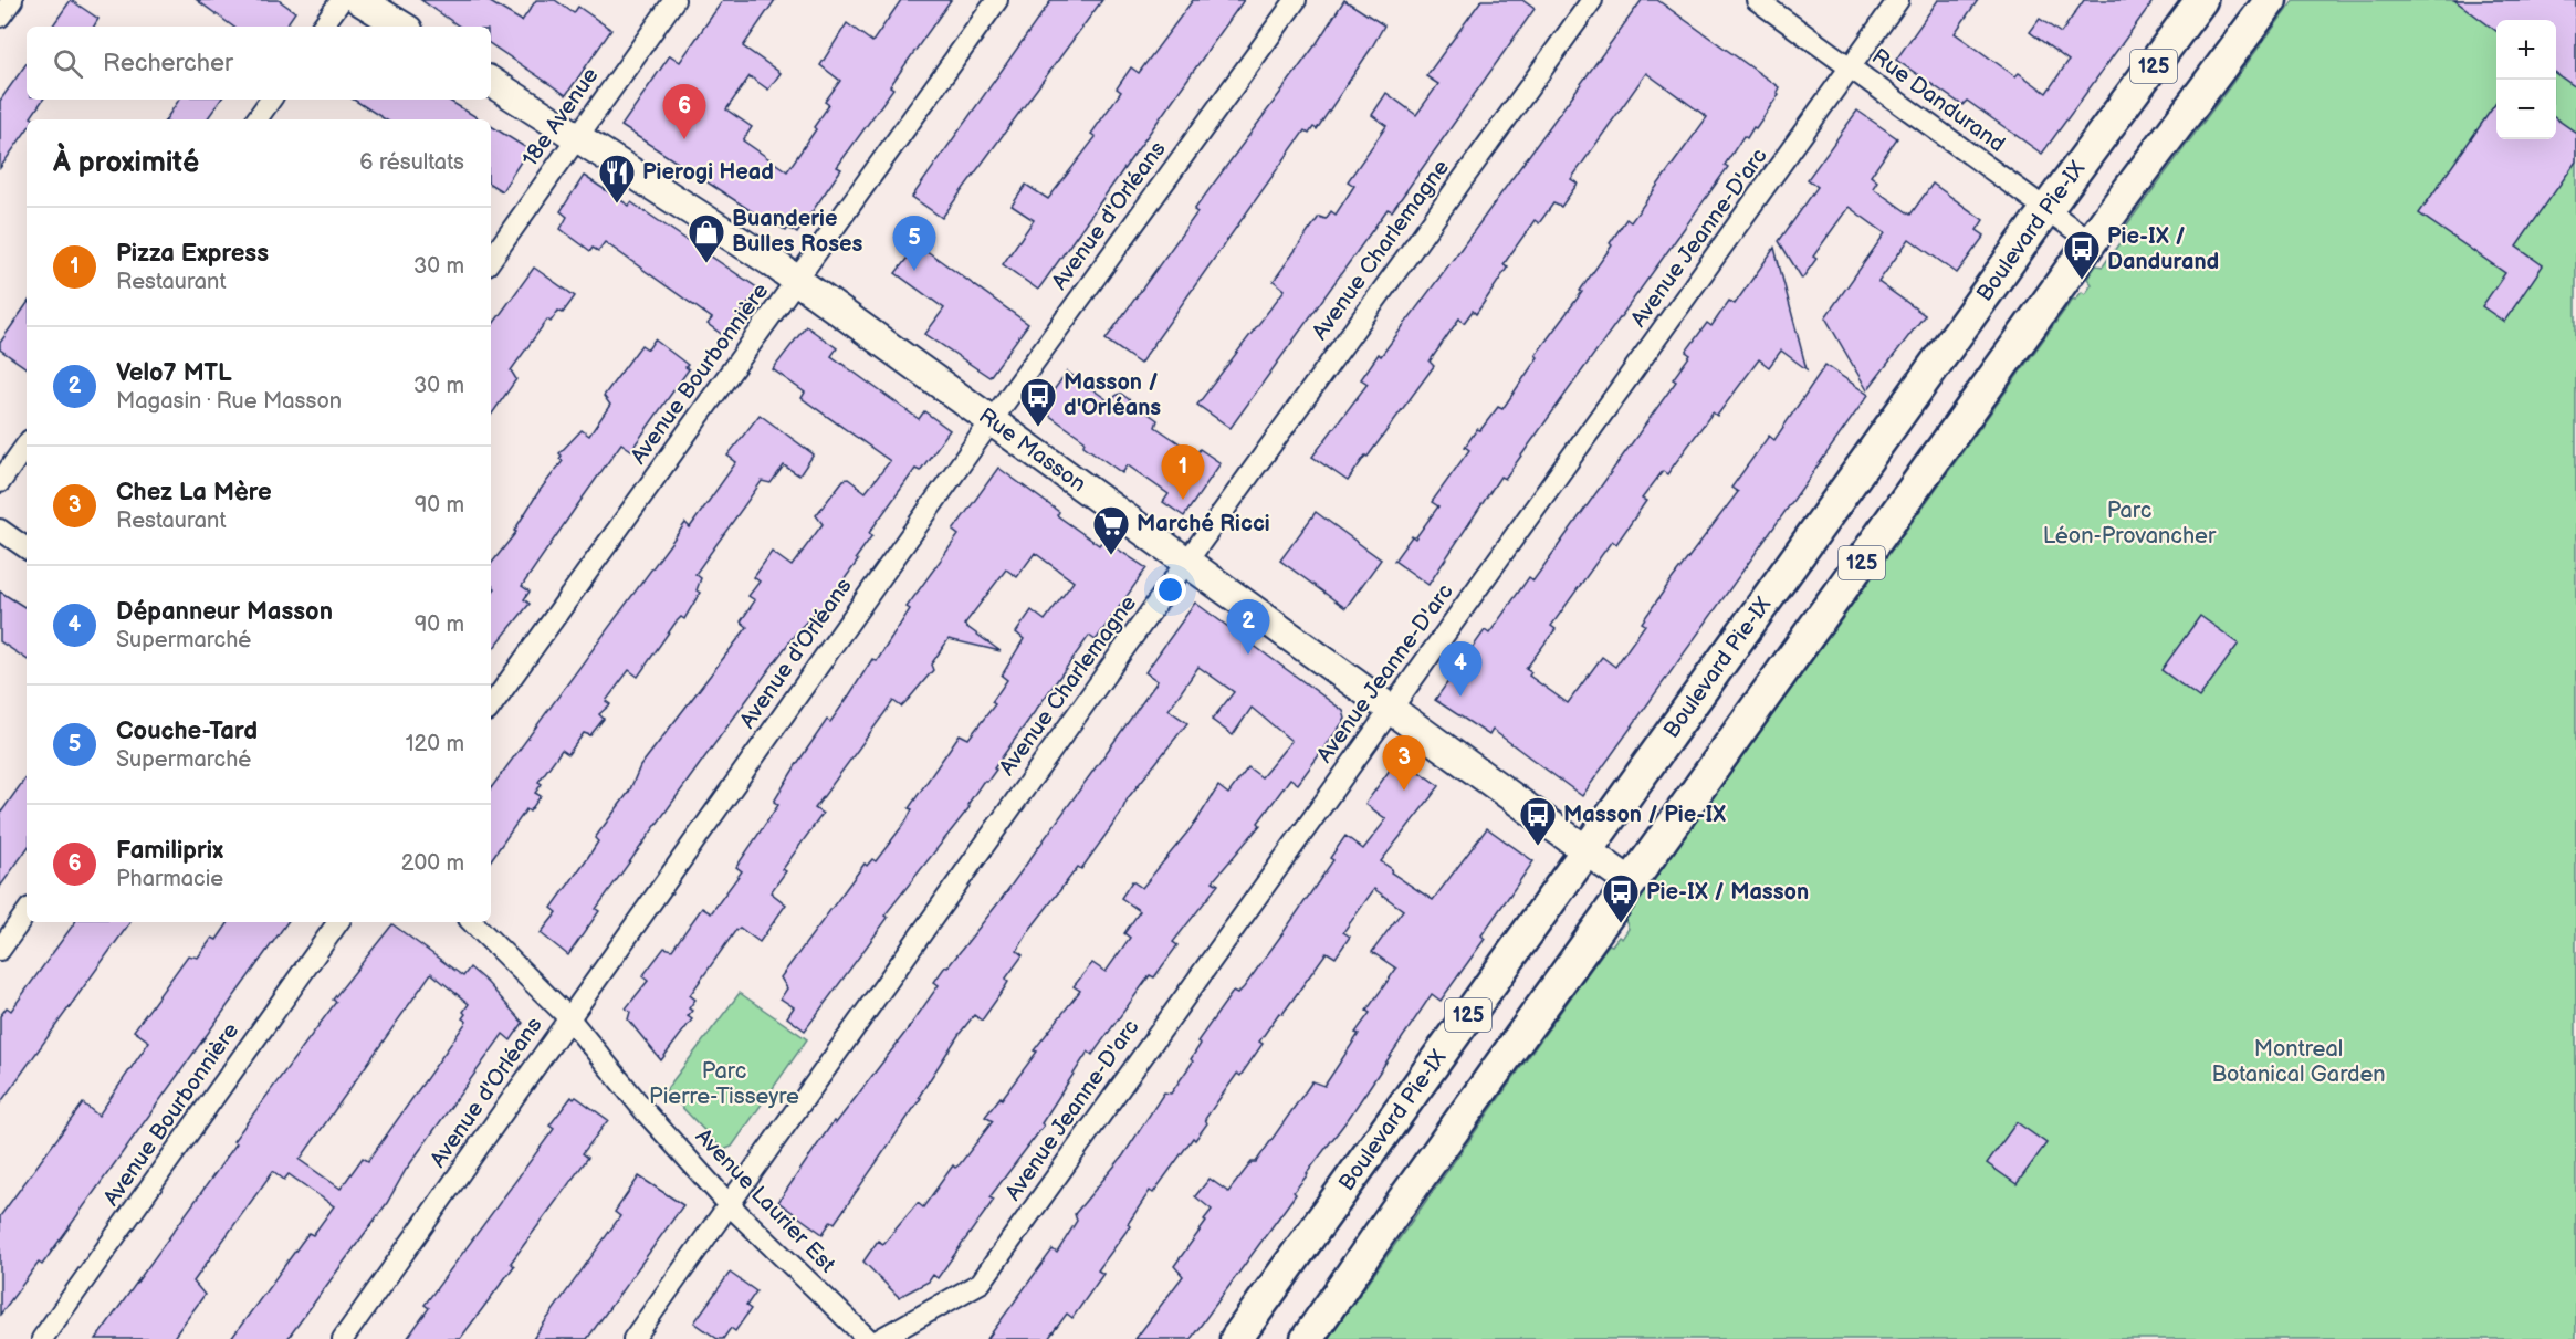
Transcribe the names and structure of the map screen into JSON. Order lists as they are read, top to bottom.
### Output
{
  "streets": {
    "main road": ["125", "Boulevard Pie-IX"],
    "street": [
      "Rue Dandurand",
      "18e Avenue",
      "Avenue d'Orléans",
      "Avenue Jeanne-D'arc",
      "Avenue Charlemagne",
      "Avenue Bourbonnière",
      "Rue Masson",
      "Avenue Laurier Est"
    ]
  },
  "crossings": [
    ["125", "Rue Dandurand"],
    ["125", "Rue Masson"],
    ["Rue Dandurand", "Boulevard Pie-IX"],
    ["Rue Dandurand", "Avenue Jeanne-D'arc"],
    ["18e Avenue", "Rue Masson"],
    ["Avenue d'Orléans", "Rue Masson"],
    ["Avenue d'Orléans", "Avenue Laurier Est"],
    ["Boulevard Pie-IX", "Rue Masson"],
    ["Avenue Jeanne-D'arc", "Rue Masson"],
    ["Avenue Charlemagne", "Rue Masson"],
    ["Avenue Charlemagne", "Avenue Laurier Est"],
    ["Avenue Bourbonnière", "Rue Masson"]
  ],
  "parks": ["Parc Léon-Provancher", "Montreal Botanical Garden", "Parc Pierre-Tisseyre"],
  "places": {
    "restaurant": ["Pierogi Head"],
    "shop": ["Buanderie Bulles Roses"],
    "bus stop": [
      "Pie-IX / Dandurand",
      "Masson / d'Orléans",
      "Masson / Pie-IX",
      "Pie-IX / Masson"
    ],
    "supermarket": ["Marché Ricci"]
  },
  "page": {
    "map_buttons": ["+", "−"],
    "search": "Rechercher",
    "pins": [
      "6",
      "5",
      "1",
      "2",
      "4",
      "3"
    ],
    "heading": ["À proximité", "6 résultats"],
    "list": [
      {
        "mark": "1",
        "name": "Pizza Express",
        "note": "Restaurant",
        "value": "30 m"
      },
      {
        "mark": "2",
        "name": "Velo7 MTL",
        "note": "Magasin · Rue Masson",
        "value": "30 m"
      },
      {
        "mark": "3",
        "name": "Chez La Mère",
        "note": "Restaurant",
        "value": "90 m"
      },
      {
        "mark": "4",
        "name": "Dépanneur Masson",
        "note": "Supermarché",
        "value": "90 m"
      },
      {
        "mark": "5",
        "name": "Couche-Tard",
        "note": "Supermarché",
        "value": "120 m"
      },
      {
        "mark": "6",
        "name": "Familiprix",
        "note": "Pharmacie",
        "value": "200 m"
      }
    ]
  }
}
